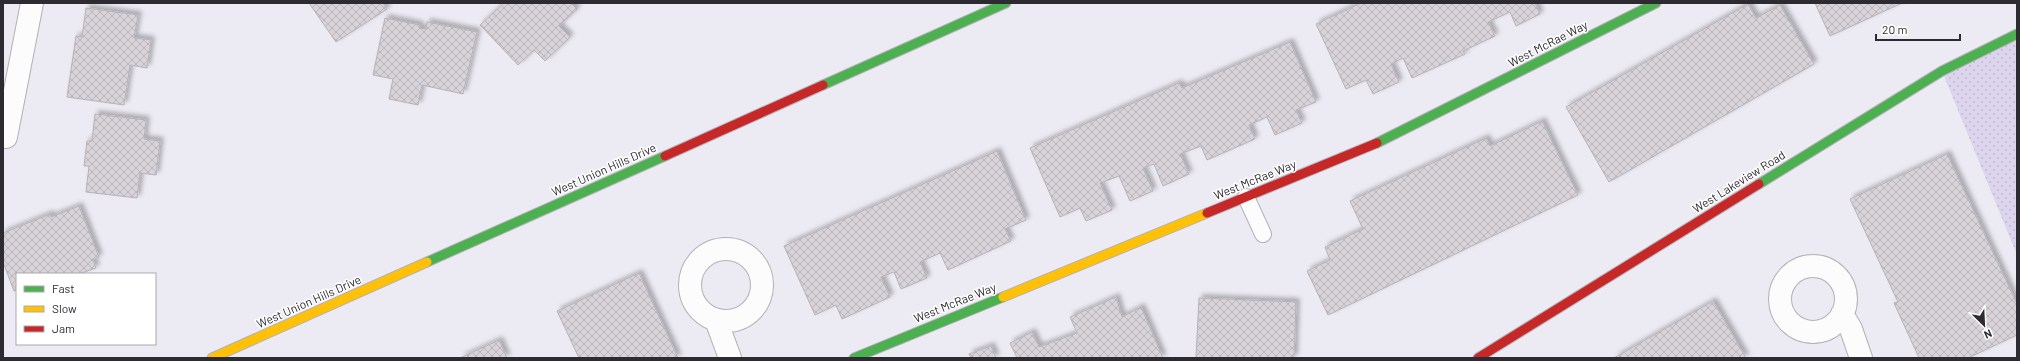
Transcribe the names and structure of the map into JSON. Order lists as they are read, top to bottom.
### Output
{
  "streets": {
    "street": ["West McRae Way", "West Union Hills Drive", "West Lakeview Road"]
  },
  "legend": ["Fast", "Slow", "Jam"],
  "scale_bar": "20 m",
  "north": "bottom right"
}
